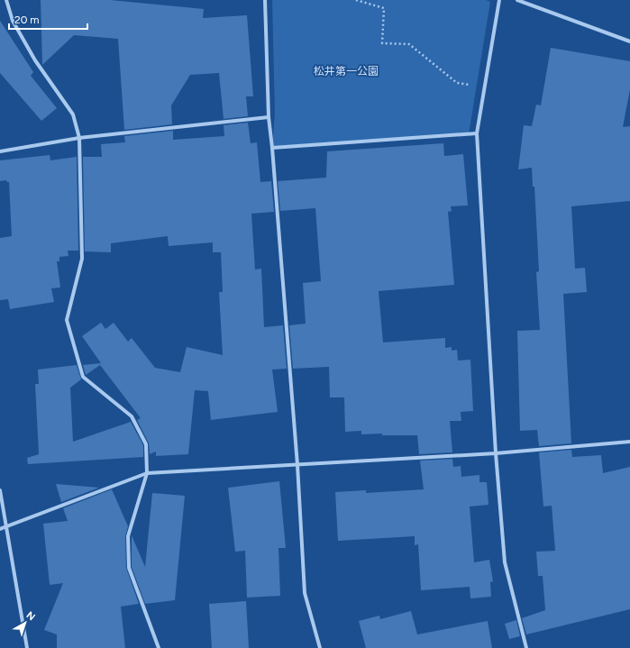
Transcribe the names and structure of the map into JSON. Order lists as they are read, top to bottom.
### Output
{
  "parks": ["松井第一公園"],
  "scale_bar": "20 m",
  "north": "top right"
}
